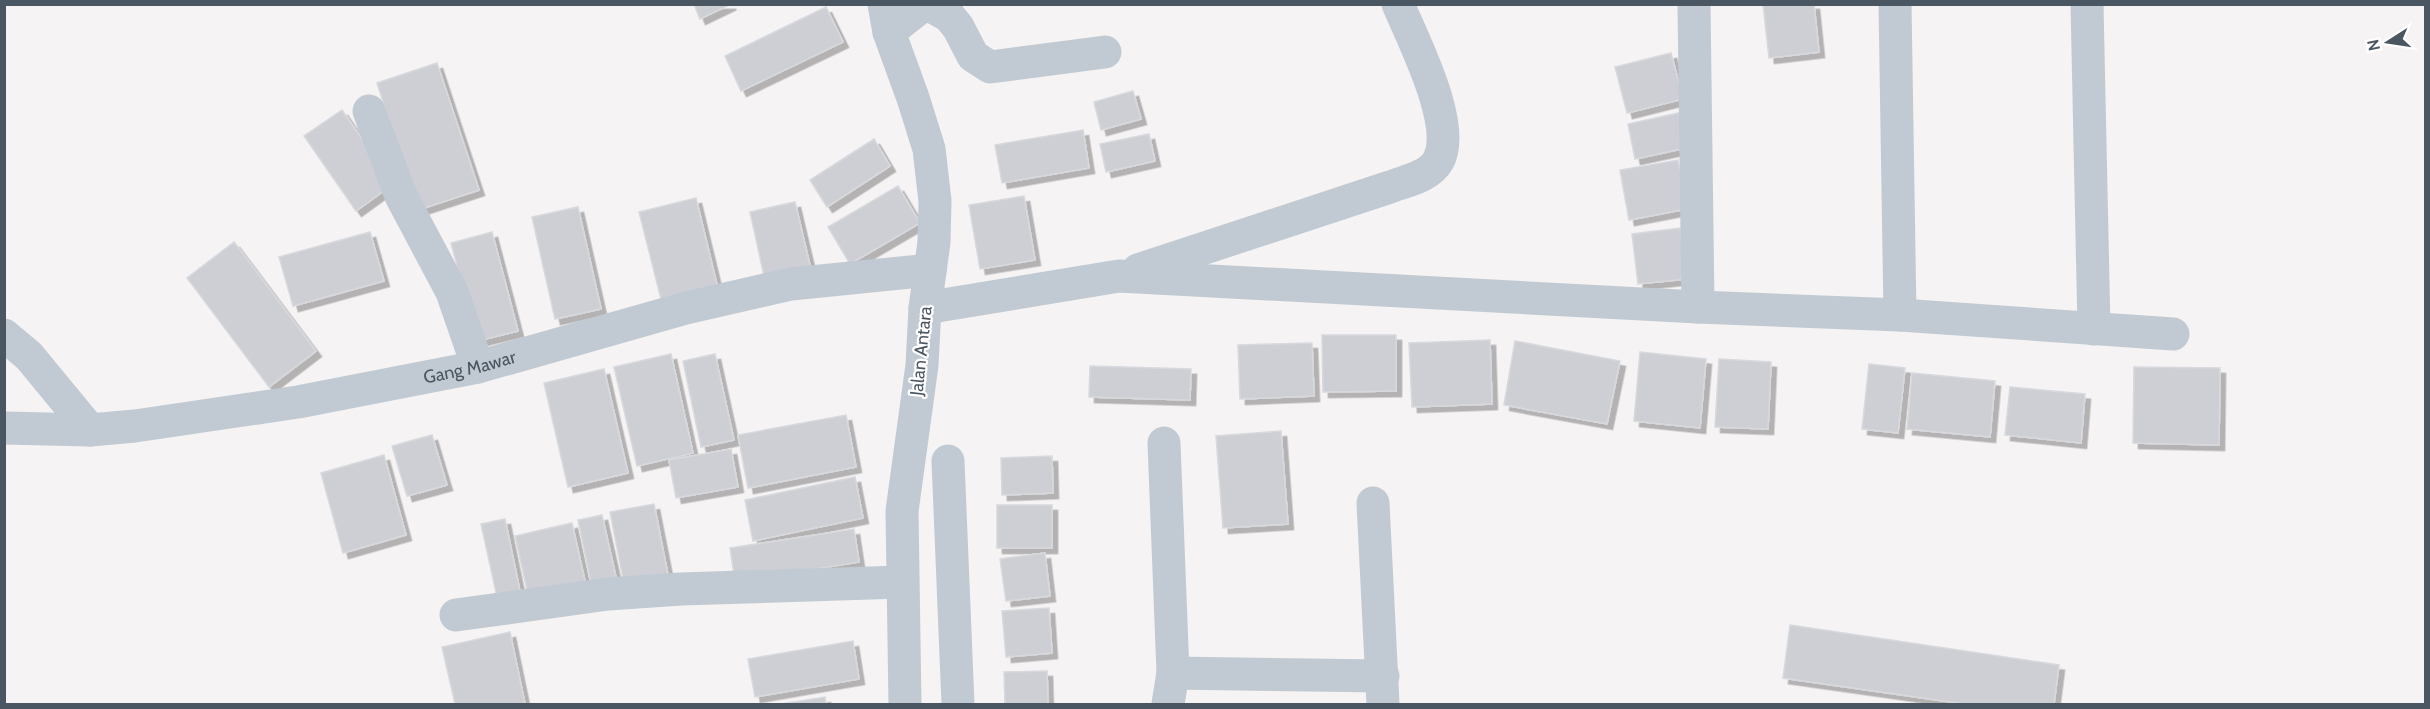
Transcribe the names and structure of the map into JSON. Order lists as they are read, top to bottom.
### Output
{
  "streets": {
    "street": ["Jalan Antara", "Gang Mawar"]
  },
  "crossings": [
    ["Jalan Antara", "Gang Mawar"]
  ],
  "north": "left"
}
